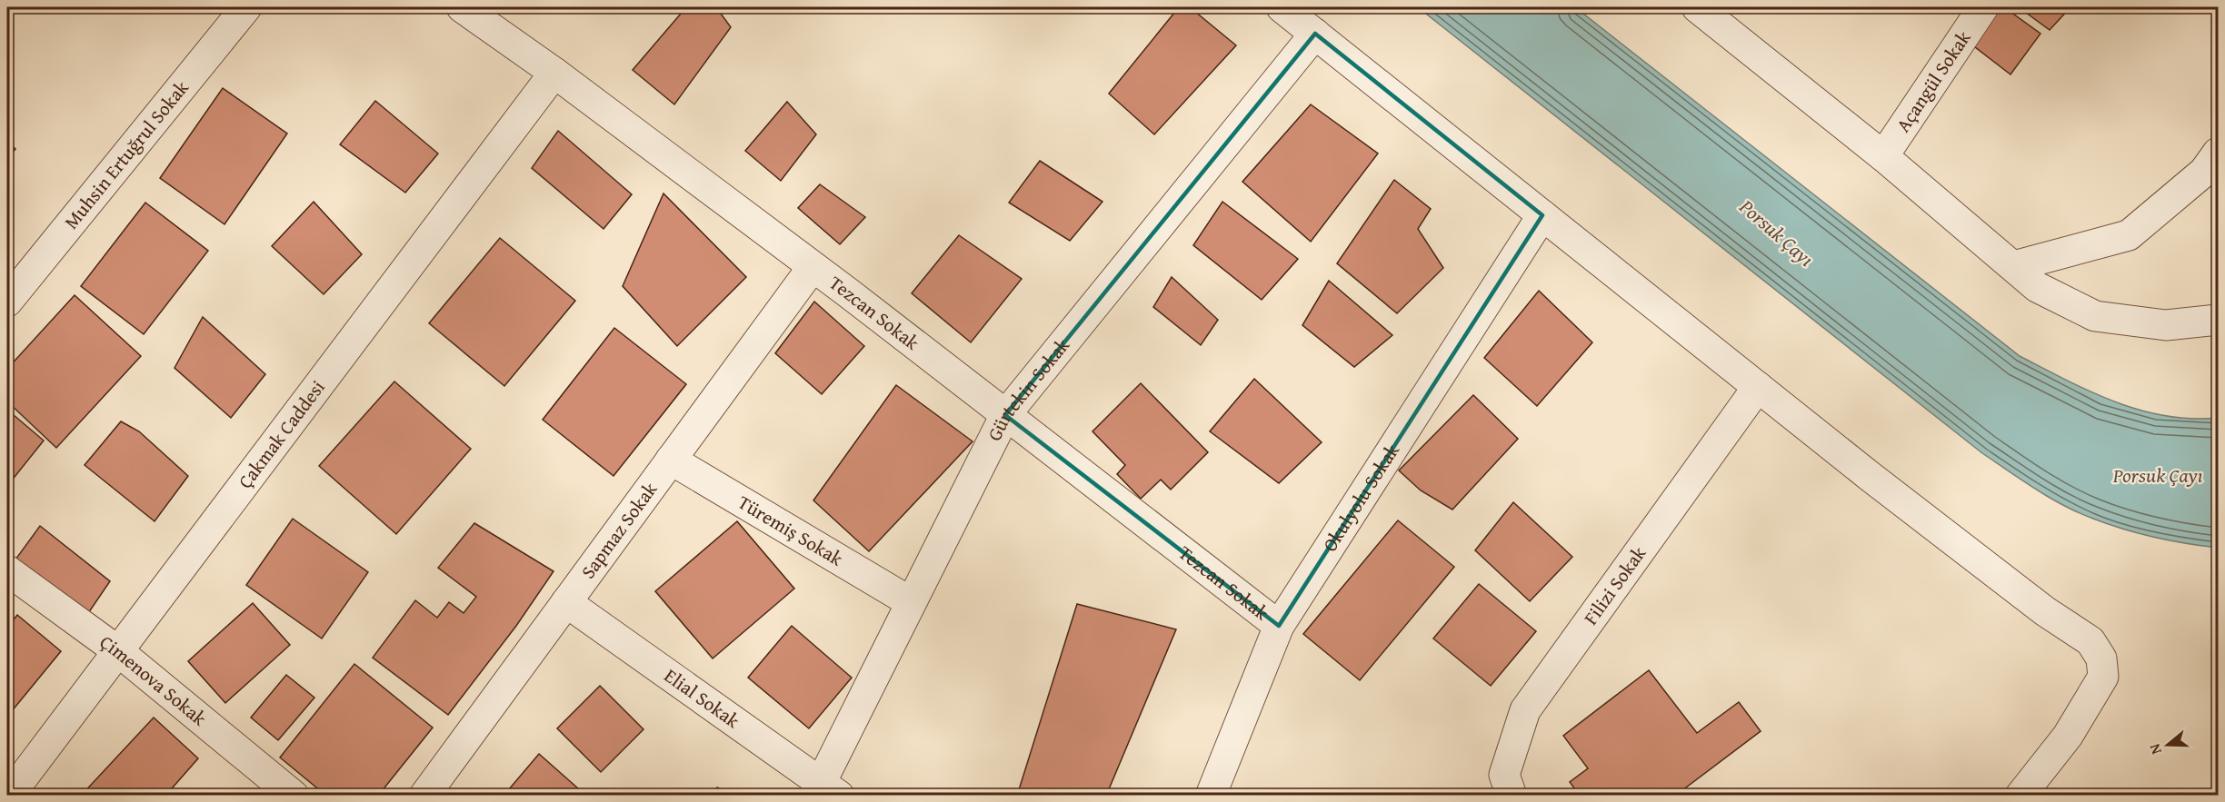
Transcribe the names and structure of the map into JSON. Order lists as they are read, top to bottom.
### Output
{
  "streets": {
    "street": [
      "Açangül Sokak",
      "Muhsin Ertuğrul Sokak",
      "Tezcan Sokak",
      "Gürtekin Sokak",
      "Çakmak Caddesi",
      "Okulyolu Sokak",
      "Sapmaz Sokak",
      "Türemiş Sokak",
      "Filizi Sokak",
      "Çimenova Sokak",
      "Elial Sokak"
    ]
  },
  "crossings": [
    ["Tezcan Sokak", "Gürtekin Sokak"],
    ["Tezcan Sokak", "Çakmak Caddesi"],
    ["Tezcan Sokak", "Okulyolu Sokak"],
    ["Tezcan Sokak", "Sapmaz Sokak"],
    ["Gürtekin Sokak", "Türemiş Sokak"],
    ["Gürtekin Sokak", "Elial Sokak"],
    ["Çakmak Caddesi", "Çimenova Sokak"],
    ["Sapmaz Sokak", "Türemiş Sokak"],
    ["Sapmaz Sokak", "Elial Sokak"]
  ],
  "water": ["Porsuk Çayı"],
  "north": "left"
}
